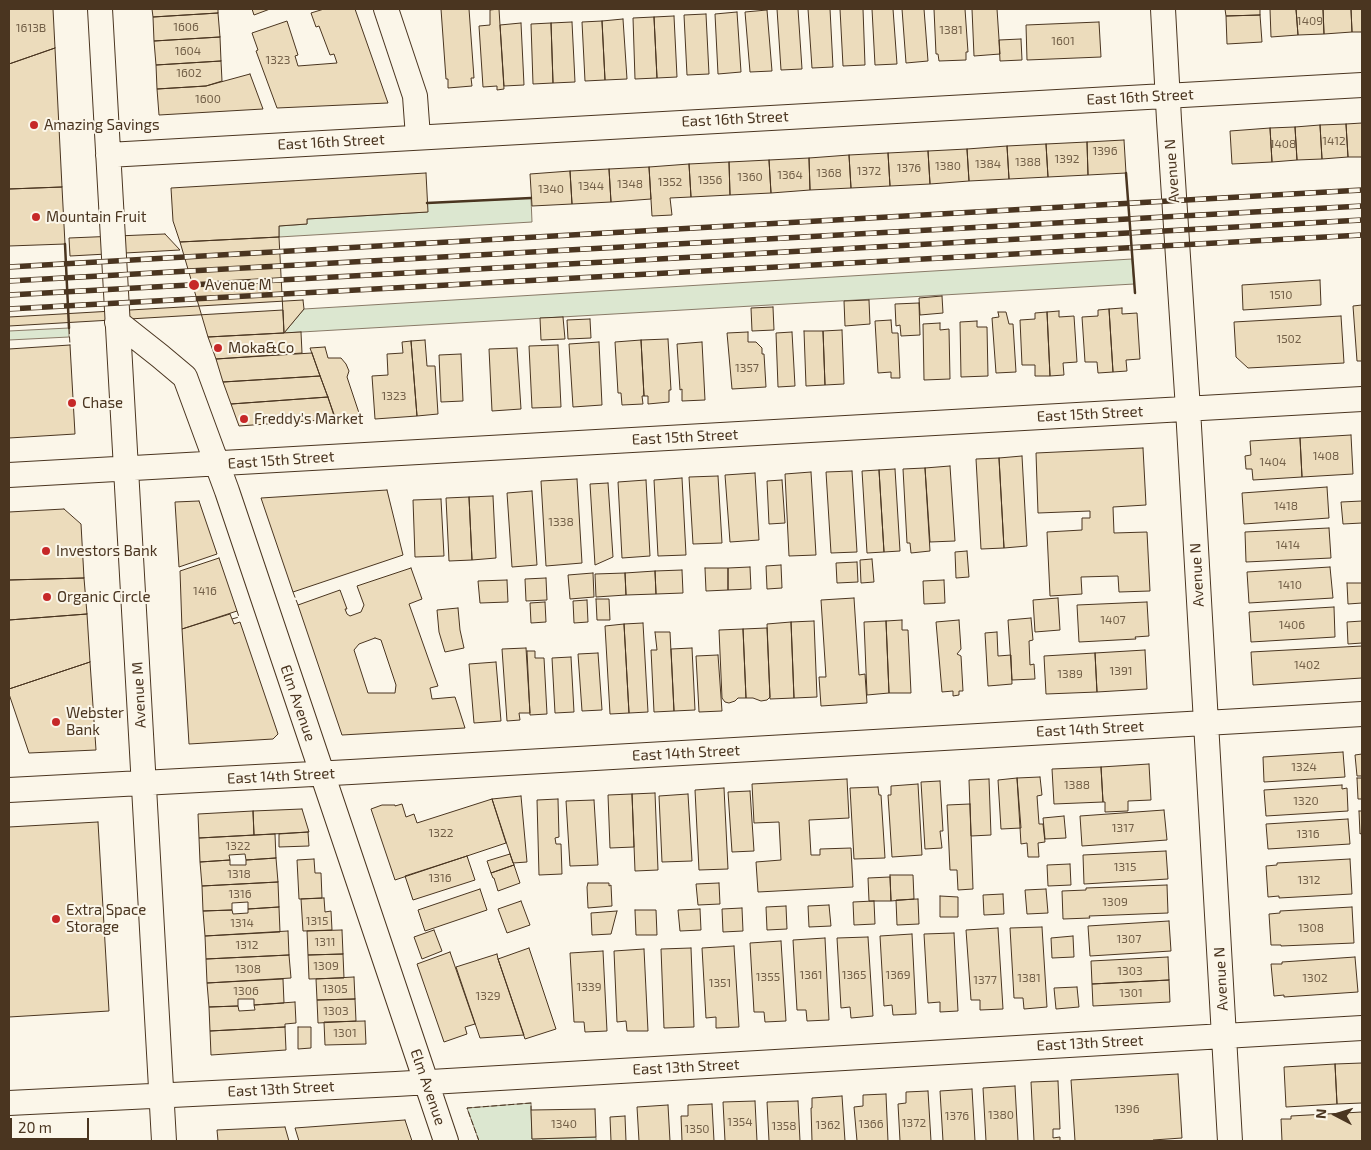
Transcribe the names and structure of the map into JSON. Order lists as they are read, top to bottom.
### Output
{
  "streets": {
    "street": [
      "East 16th Street",
      "Avenue N",
      "East 15th Street",
      "Avenue M",
      "Elm Avenue",
      "East 14th Street",
      "East 13th Street"
    ]
  },
  "crossings": [
    ["East 16th Street", "Avenue N"],
    ["East 16th Street", "Avenue M"],
    ["Avenue N", "East 15th Street"],
    ["Avenue N", "East 14th Street"],
    ["Avenue N", "East 13th Street"],
    ["East 15th Street", "Avenue M"],
    ["East 15th Street", "Elm Avenue"],
    ["Avenue M", "Elm Avenue"],
    ["Avenue M", "East 14th Street"],
    ["Avenue M", "East 13th Street"],
    ["Elm Avenue", "East 14th Street"],
    ["Elm Avenue", "East 13th Street"]
  ],
  "places": [
    "Amazing Savings",
    "Mountain Fruit",
    "Avenue M",
    "Moka&Co",
    "Chase",
    "Freddy's Market",
    "Investors Bank",
    "Organic Circle",
    "Webster Bank",
    "Extra Space Storage"
  ],
  "house_numbers": [
    "1409",
    "1606",
    "1613B",
    "1381",
    "1601",
    "1604",
    "1323",
    "1602",
    "1600",
    "1412",
    "1408",
    "1396",
    "1392",
    "1388",
    "1384",
    "1380",
    "1376",
    "1372",
    "1368",
    "1364",
    "1360",
    "1356",
    "1352",
    "1348",
    "1344",
    "1340",
    "1510",
    "1502",
    "1357",
    "1323",
    "1408",
    "1404",
    "1418",
    "1338",
    "1414",
    "1410",
    "1416",
    "1407",
    "1406",
    "1402",
    "1391",
    "1389",
    "1324",
    "1388",
    "1320",
    "1317",
    "1322",
    "1316",
    "1322",
    "1315",
    "1318",
    "1316",
    "1312",
    "1316",
    "1309",
    "1315",
    "1314",
    "1308",
    "1307",
    "1311",
    "1312",
    "1309",
    "1308",
    "1303",
    "1361",
    "1365",
    "1369",
    "1355",
    "1381",
    "1302",
    "1377",
    "1351",
    "1339",
    "1305",
    "1306",
    "1301",
    "1329",
    "1303",
    "1301",
    "1396",
    "1380",
    "1376",
    "1354",
    "1372",
    "1340",
    "1366",
    "1362",
    "1358",
    "1350"
  ],
  "scale_bar": "20 m",
  "north": "left"
}
